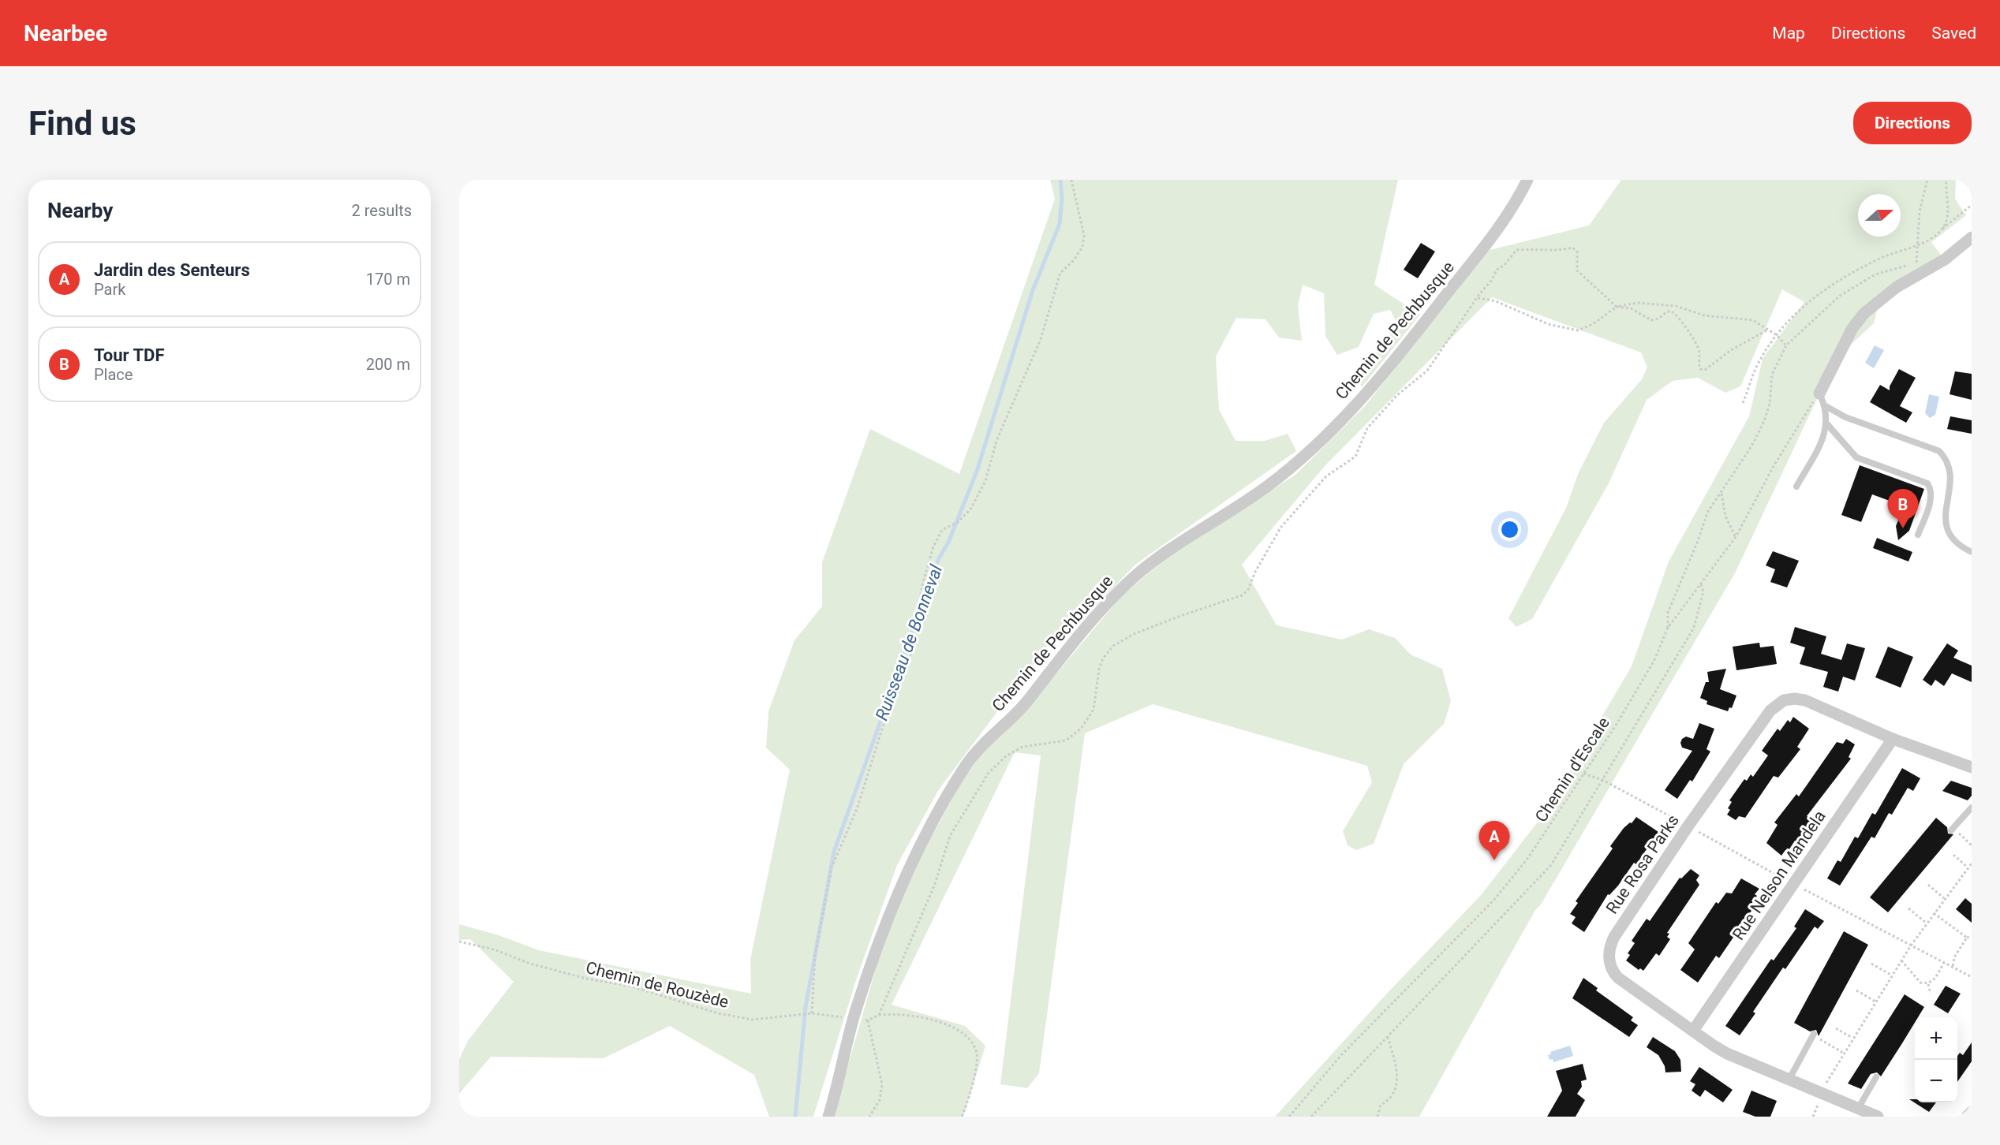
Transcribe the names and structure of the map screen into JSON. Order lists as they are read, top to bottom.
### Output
{
  "streets": {
    "street": ["Chemin de Pechbusque", "Rue Rosa Parks", "Rue Nelson Mandela"],
    "path": ["Chemin d'Escale", "Chemin de Rouzède"]
  },
  "crossings": [
    ["Chemin de Pechbusque", "Chemin de Rouzède"],
    ["Rue Rosa Parks", "Rue Nelson Mandela"]
  ],
  "water": ["Ruisseau de Bonneval"],
  "north": "right",
  "page": {
    "header": "Nearbee",
    "nav": ["Map", "Directions", "Saved"],
    "buttons": "Directions",
    "title": "Find us",
    "heading": ["Nearby", "2 results"],
    "list": [
      {
        "mark": "A",
        "name": "Jardin des Senteurs",
        "note": "Park",
        "value": "170 m"
      },
      {
        "mark": "B",
        "name": "Tour TDF",
        "note": "Place",
        "value": "200 m"
      }
    ],
    "pins": ["B", "A"],
    "map_buttons": ["+", "−"]
  }
}
